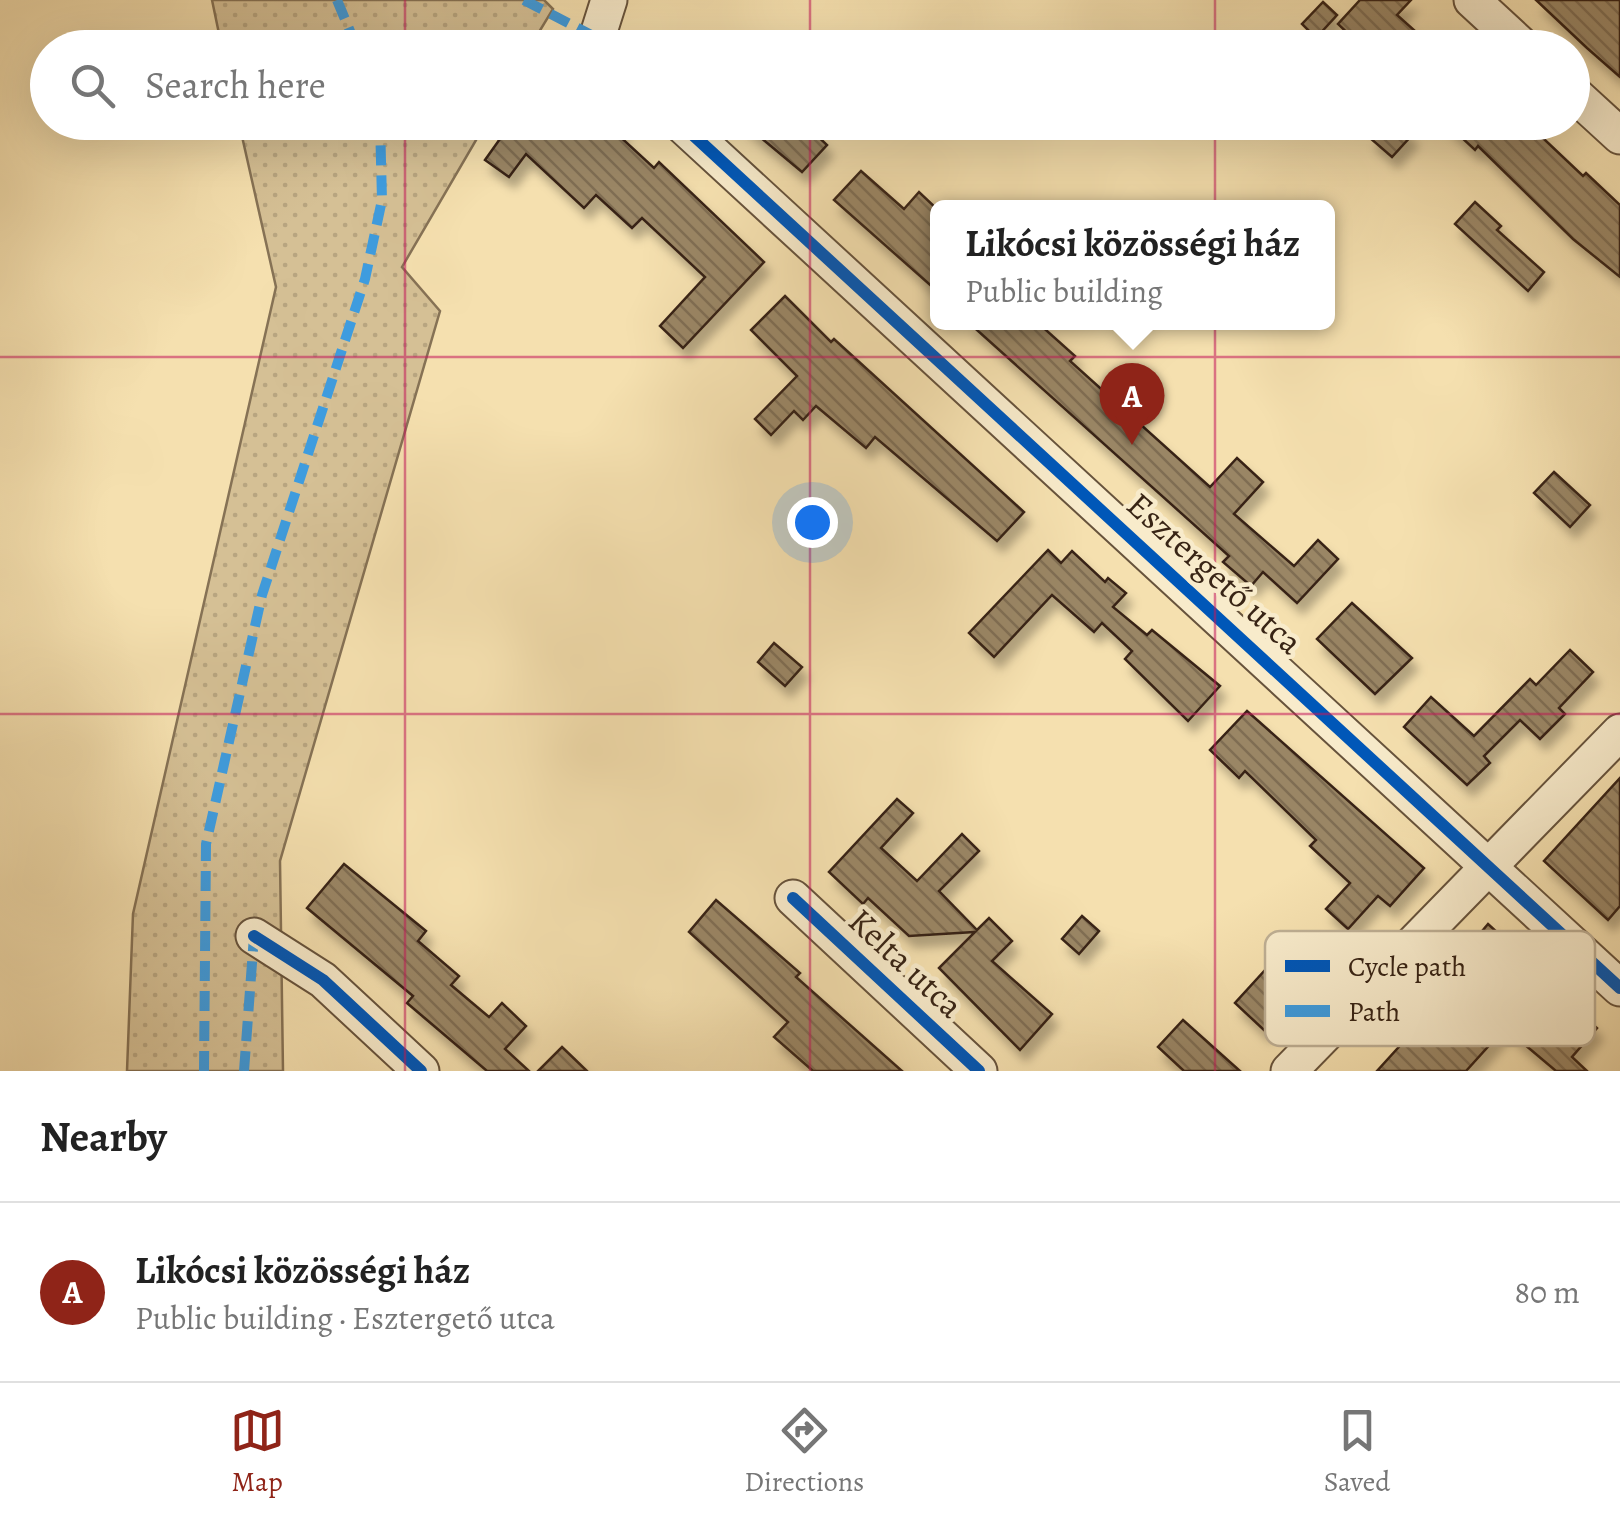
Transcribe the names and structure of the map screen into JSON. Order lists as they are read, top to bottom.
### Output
{
  "streets": {
    "street": ["Esztergető utca", "Kelta utca"]
  },
  "legend": ["Cycle path", "Path"],
  "page": {
    "search": "Search here",
    "popup": ["Likócsi közösségi ház", "Public building"],
    "pins": "A",
    "heading": "Nearby",
    "list": [
      {
        "mark": "A",
        "name": "Likócsi közösségi ház",
        "note": "Public building · Esztergető utca",
        "value": "80 m"
      }
    ],
    "nav": ["Map", "Directions", "Saved"]
  }
}
